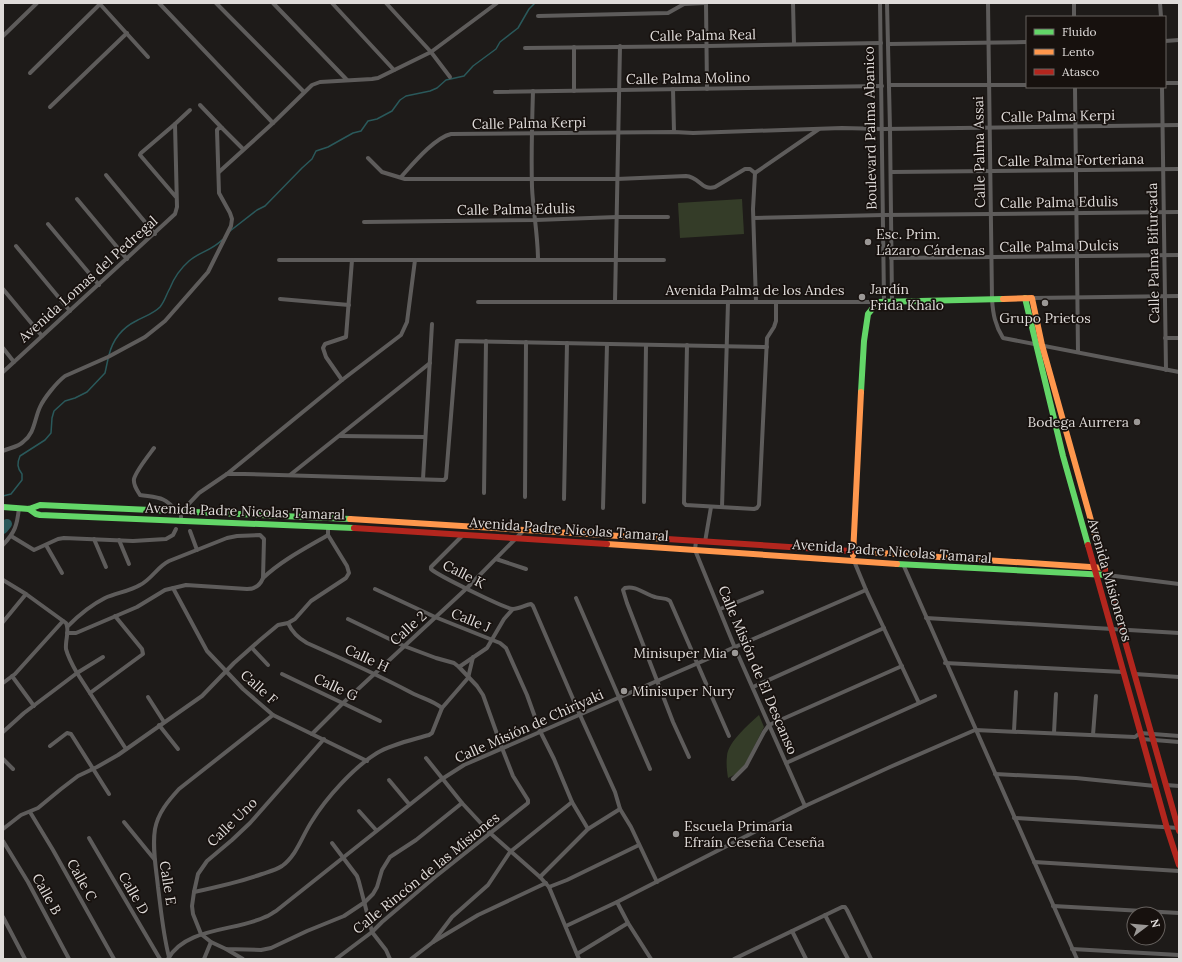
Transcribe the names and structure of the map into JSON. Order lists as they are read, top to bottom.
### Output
{
  "streets": {
    "street": [
      "Calle Palma Real",
      "Calle Palma Molino",
      "Calle Palma Kerpi",
      "Boulevard Palma Abanico",
      "Calle Palma Assai",
      "Calle Palma Forteriana",
      "Calle Palma Edulis",
      "Calle Palma Dulcis",
      "Calle Palma Bifurcada",
      "Avenida Lomas del Pedregal",
      "Avenida Palma de los Andes",
      "Avenida Padre Nicolas Tamaral",
      "Calle K",
      "Avenida Misioneros",
      "Calle J",
      "Calle 2",
      "Calle H",
      "Calle Misión de El Descanso",
      "Calle F",
      "Calle G",
      "Calle Misión de Chiriyaki",
      "Calle Uno",
      "Calle Rincón de las Misiones",
      "Calle C",
      "Calle E",
      "Calle D",
      "Calle B"
    ]
  },
  "crossings": [
    ["Calle Palma Real", "Boulevard Palma Abanico"],
    ["Calle Palma Molino", "Boulevard Palma Abanico"],
    ["Calle Palma Kerpi", "Boulevard Palma Abanico"],
    ["Calle Palma Kerpi", "Calle Palma Assai"],
    ["Calle Palma Kerpi", "Calle Palma Bifurcada"],
    ["Boulevard Palma Abanico", "Calle Palma Forteriana"],
    ["Boulevard Palma Abanico", "Calle Palma Edulis"],
    ["Boulevard Palma Abanico", "Calle Palma Dulcis"],
    ["Boulevard Palma Abanico", "Avenida Palma de los Andes"],
    ["Calle Palma Assai", "Calle Palma Forteriana"],
    ["Calle Palma Assai", "Calle Palma Edulis"],
    ["Calle Palma Assai", "Calle Palma Dulcis"],
    ["Calle Palma Assai", "Calle Palma Bifurcada"],
    ["Calle Palma Assai", "Avenida Palma de los Andes"],
    ["Calle Palma Assai", "Avenida Misioneros"],
    ["Calle Palma Forteriana", "Calle Palma Bifurcada"],
    ["Calle Palma Edulis", "Calle Palma Bifurcada"],
    ["Calle Palma Dulcis", "Calle Palma Bifurcada"],
    ["Avenida Palma de los Andes", "Avenida Misioneros"],
    ["Avenida Padre Nicolas Tamaral", "Calle K"],
    ["Avenida Padre Nicolas Tamaral", "Avenida Misioneros"],
    ["Avenida Padre Nicolas Tamaral", "Calle 2"],
    ["Avenida Padre Nicolas Tamaral", "Calle Misión de El Descanso"],
    ["Calle K", "Calle 2"],
    ["Calle J", "Calle 2"],
    ["Calle J", "Calle Misión de Chiriyaki"],
    ["Calle 2", "Calle H"],
    ["Calle 2", "Calle F"],
    ["Calle 2", "Calle G"],
    ["Calle Misión de El Descanso", "Calle Misión de Chiriyaki"],
    ["Calle F", "Calle Uno"],
    ["Calle Misión de Chiriyaki", "Calle Uno"],
    ["Calle Misión de Chiriyaki", "Calle Rincón de las Misiones"],
    ["Calle Misión de Chiriyaki", "Calle E"]
  ],
  "places": [
    "Esc. Prim. Lázaro Cárdenas",
    "Jardín Frida Khalo",
    "Grupo Prietos",
    "Bodega Aurrera",
    "Minisuper Mia",
    "Minisuper Nury",
    "Escuela Primaria Efraín Ceseña Ceseña"
  ],
  "legend": ["Fluido", "Lento", "Atasco"],
  "north": "right"
}
